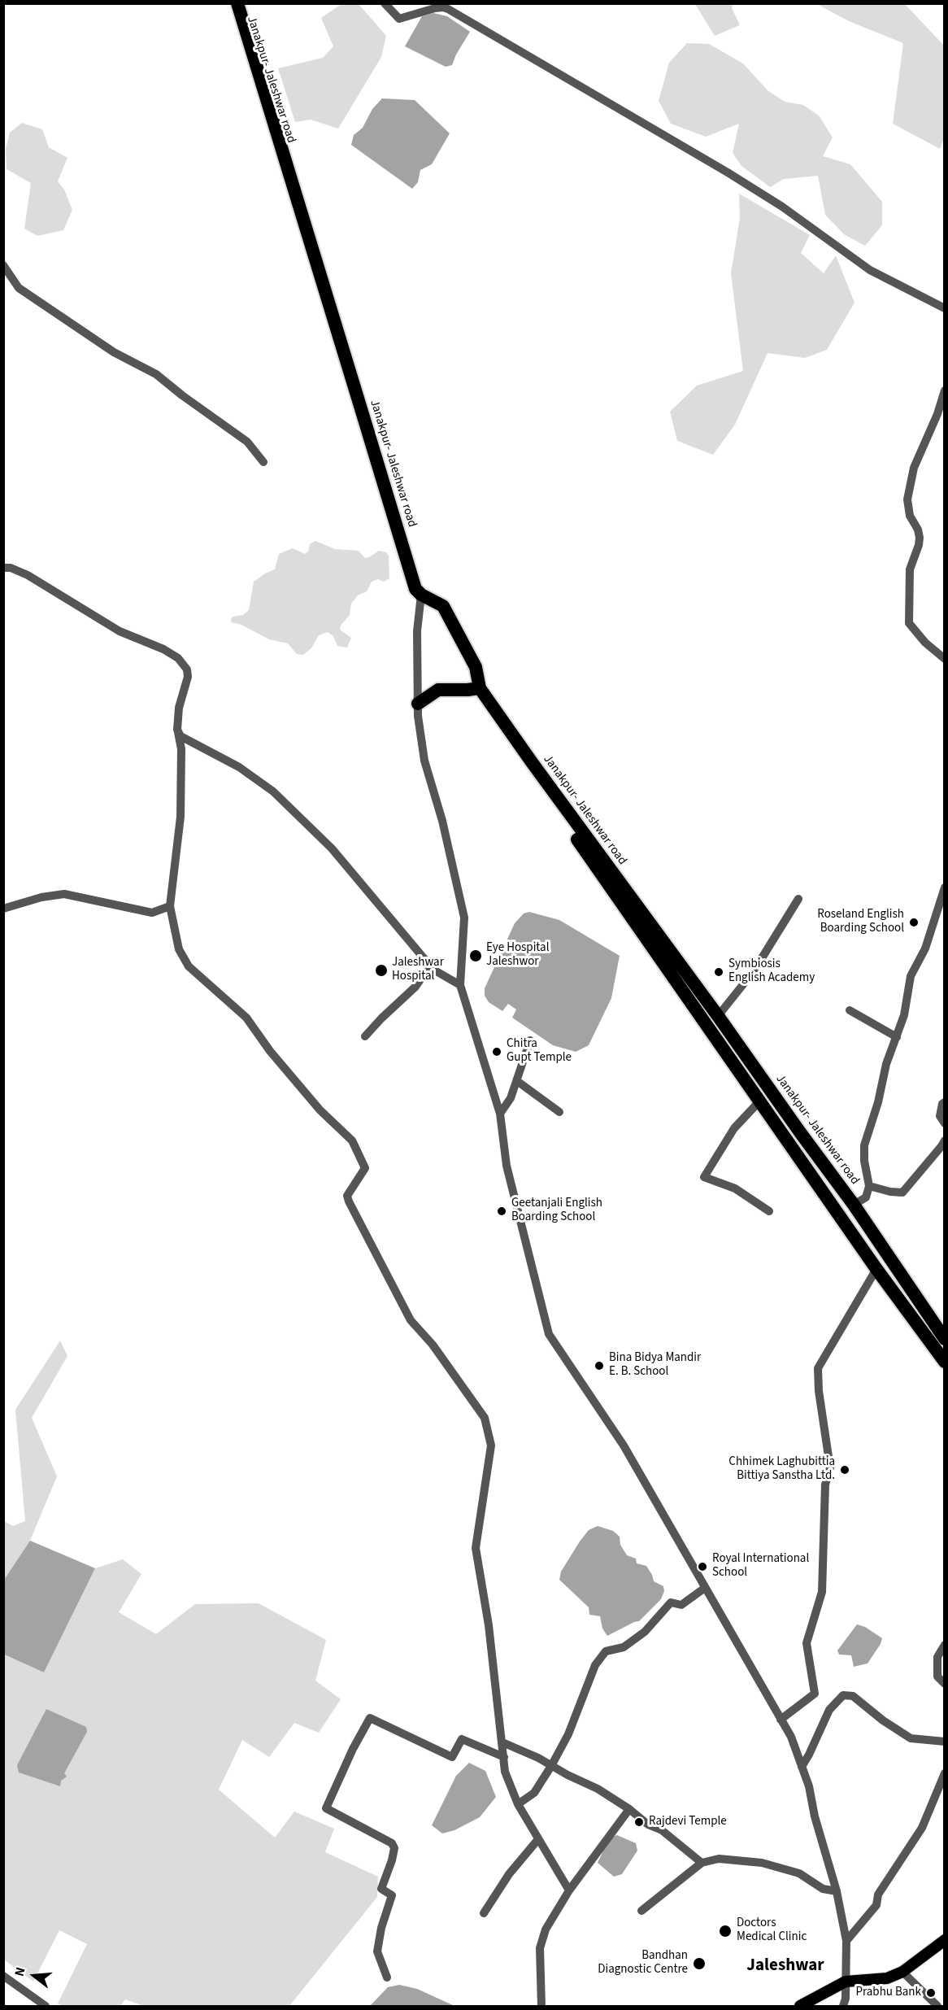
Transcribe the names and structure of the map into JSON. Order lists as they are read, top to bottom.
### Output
{
  "streets": {
    "highway": ["Janakpur- Jaleshwar road"]
  },
  "districts": ["Jaleshwar"],
  "places": [
    "Roseland English Boarding School",
    "Eye Hospital Jaleshwor",
    "Jaleshwar Hospital",
    "Symbiosis English Academy",
    "Chitra Gupt Temple",
    "Geetanjali English Boarding School",
    "Bina Bidya Mandir E. B. School",
    "Chhimek Laghubittia Bittiya Sanstha Ltd.",
    "Royal International School",
    "Rajdevi Temple",
    "Doctors Medical Clinic",
    "Bandhan Diagnostic Centre",
    "Prabhu Bank"
  ],
  "north": "left"
}
